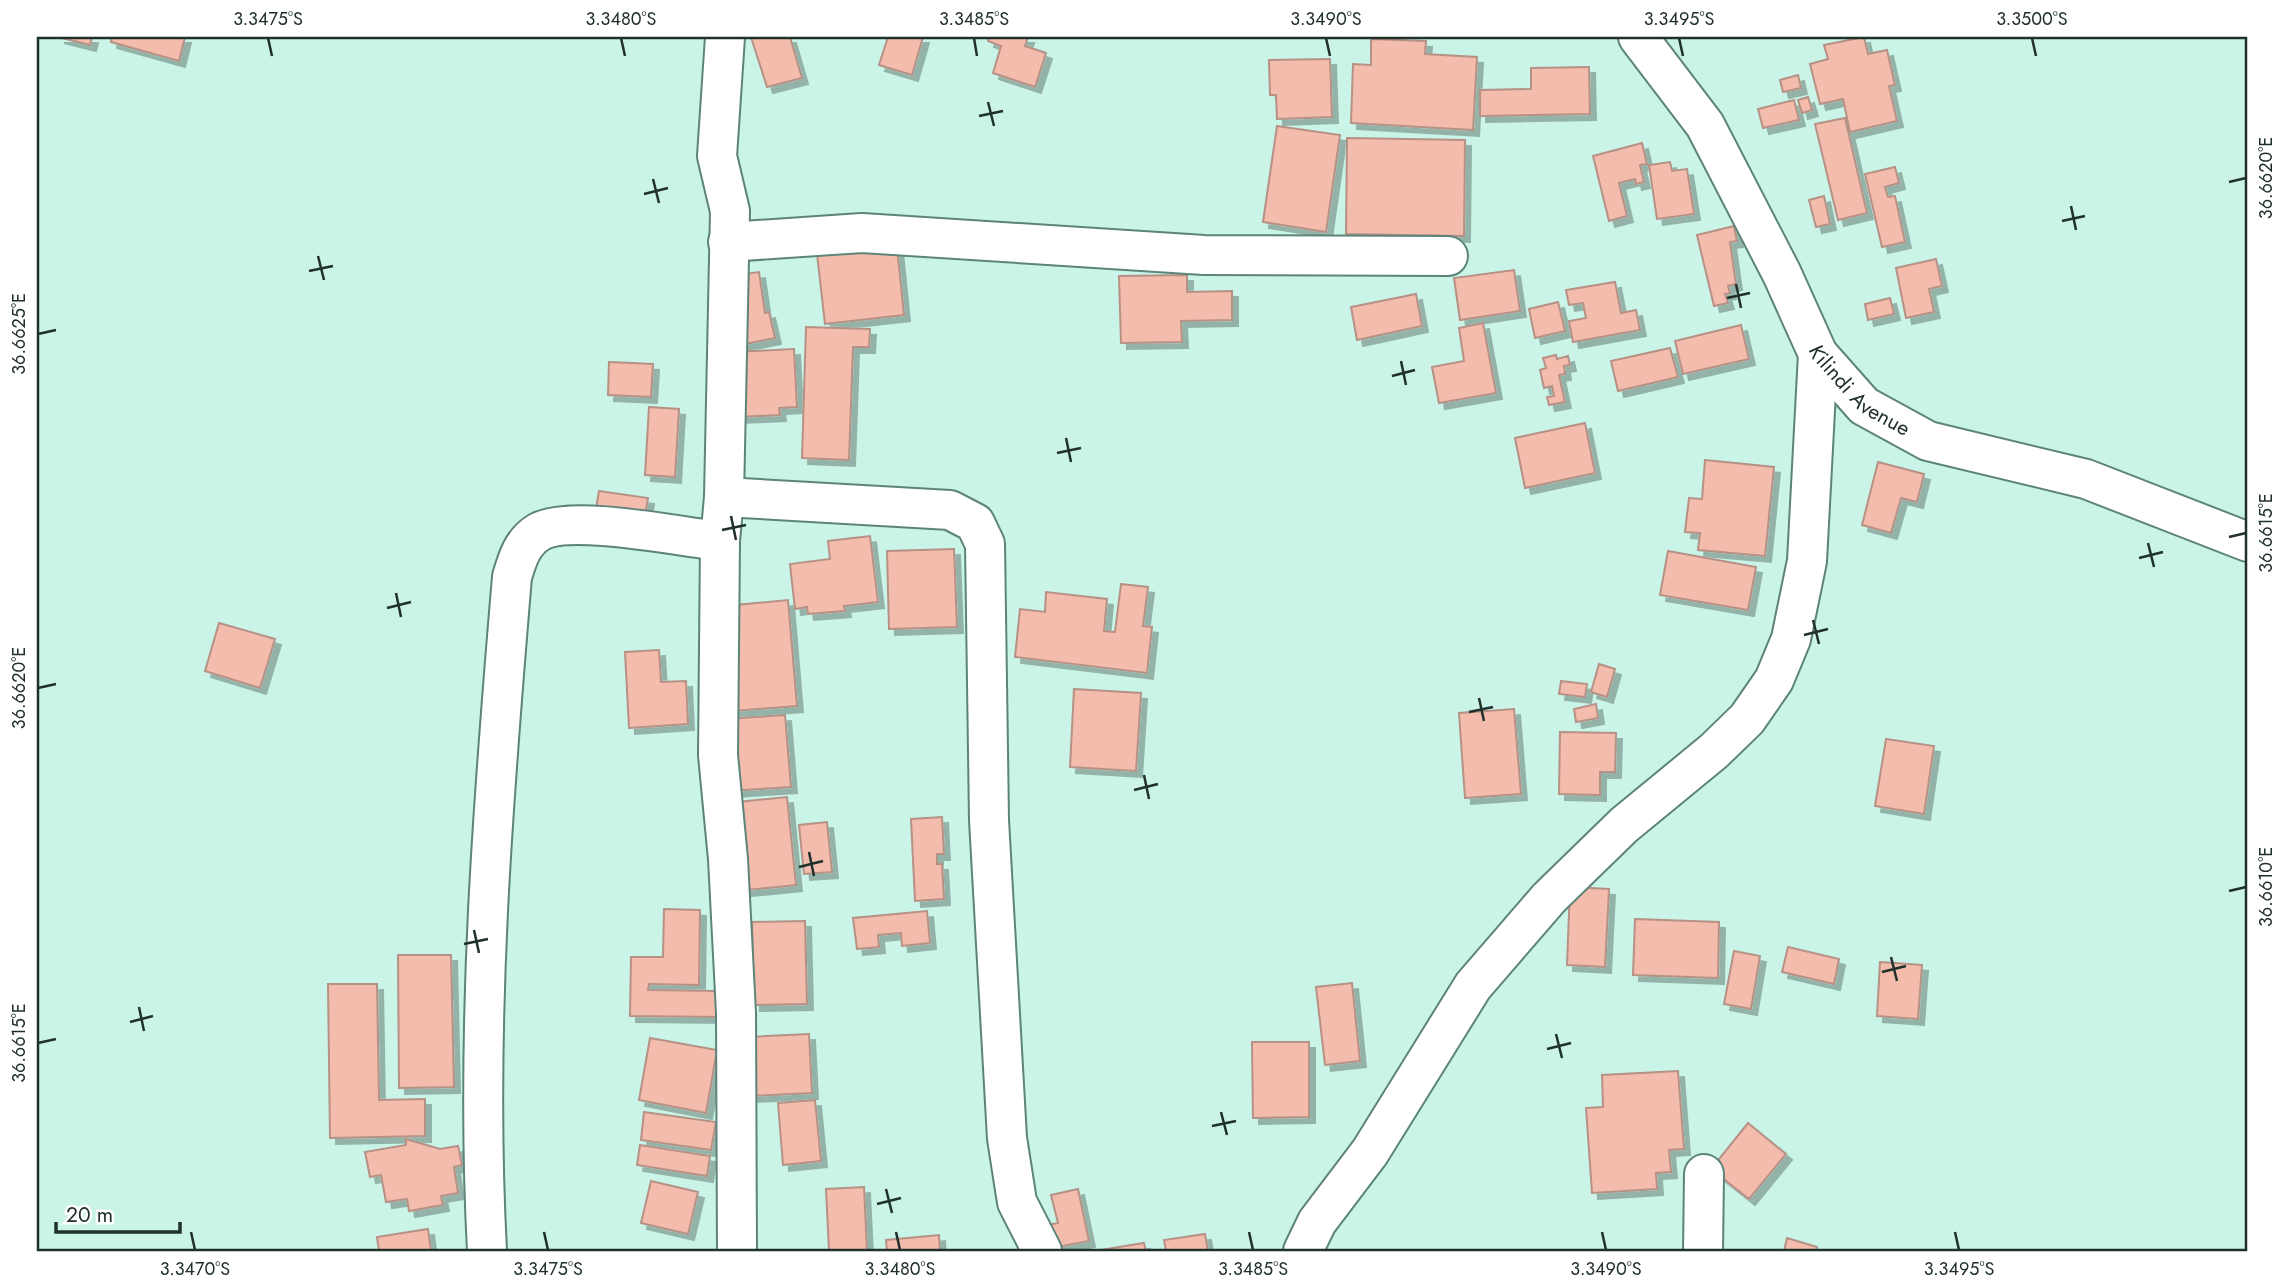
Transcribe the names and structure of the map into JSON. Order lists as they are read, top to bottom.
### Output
{
  "streets": {
    "street": ["Kilindi Avenue"]
  },
  "scale_bar": "20 m",
  "coordinates": [
    "3.3475°S",
    "3.3480°S",
    "3.3485°S",
    "3.3490°S",
    "3.3495°S",
    "3.3500°S",
    "36.6620°E",
    "36.6625°E",
    "36.6615°E",
    "36.6610°E",
    "3.3470°S"
  ]
}
